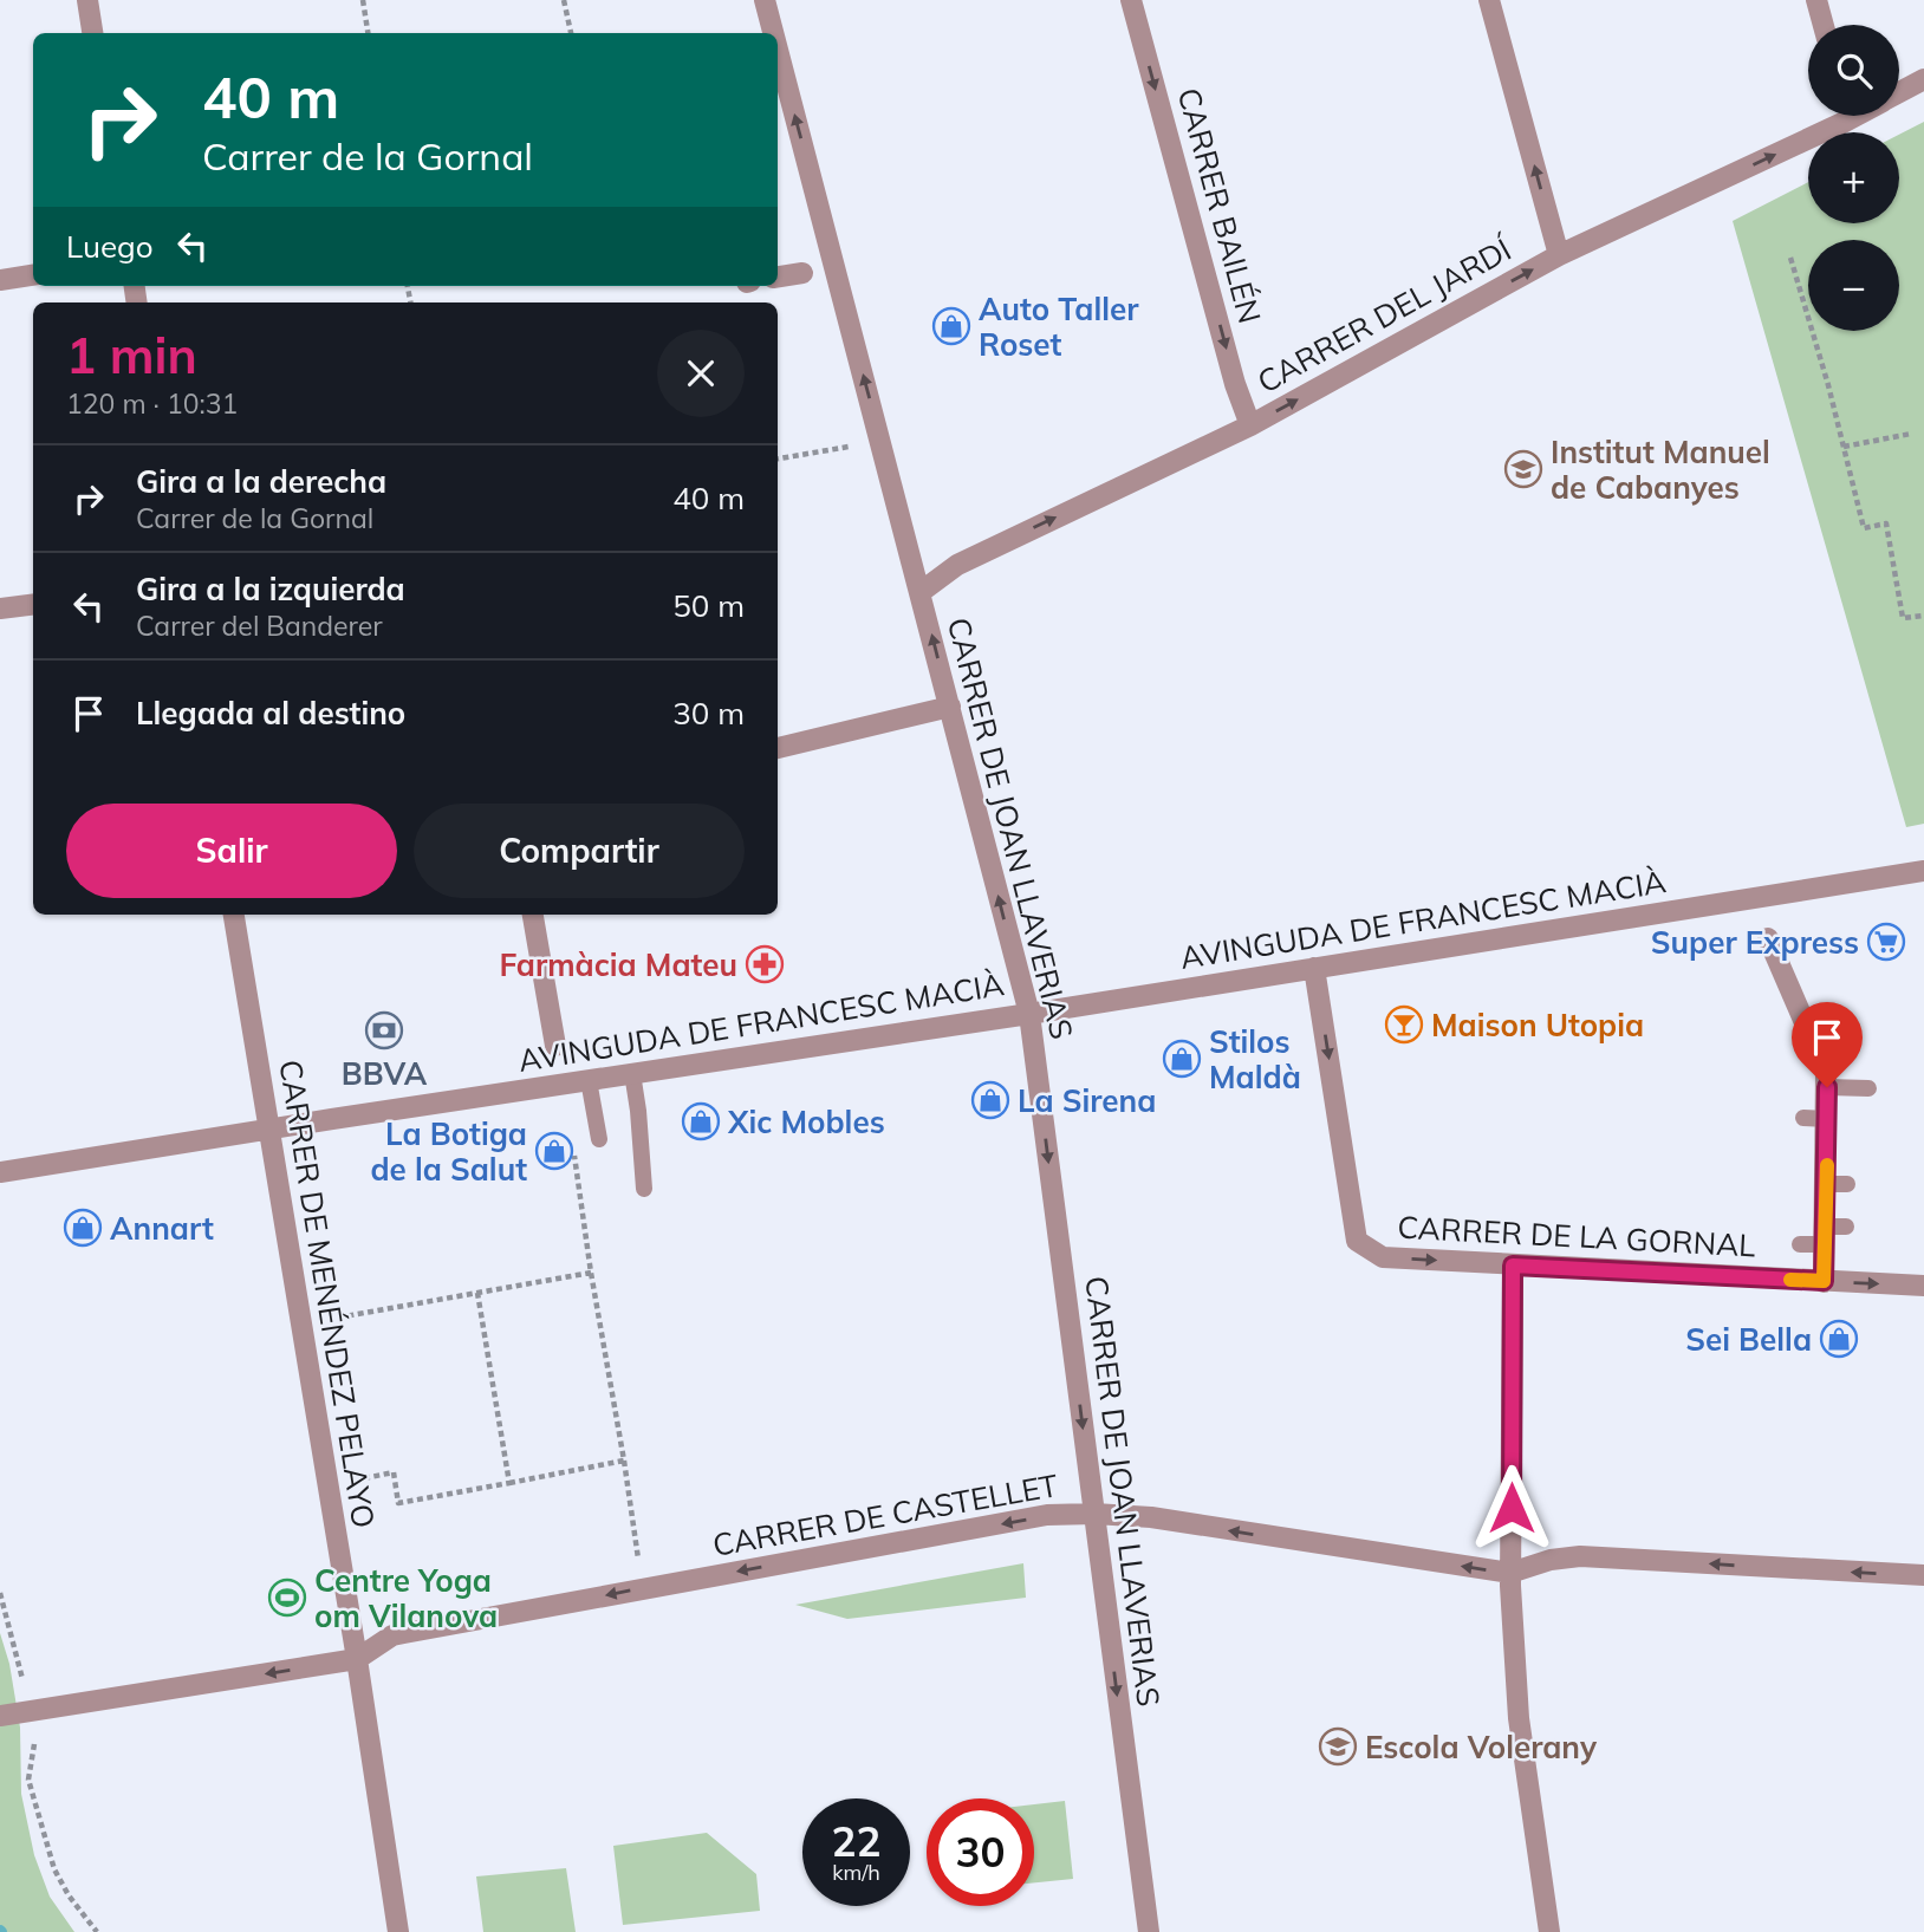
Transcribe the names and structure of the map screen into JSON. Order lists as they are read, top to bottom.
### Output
{
  "streets": {
    "street": [
      "CARRER BAILÉN",
      "CARRER DEL JARDÍ",
      "CARRER DE JOAN LLAVERIAS",
      "AVINGUDA DE FRANCESC MACIÀ",
      "CARRER DE LA GORNAL",
      "CARRER DE MENÉNDEZ PELAYO",
      "CARRER DE CASTELLET"
    ]
  },
  "crossings": [
    ["CARRER BAILÉN", "CARRER DEL JARDÍ"],
    ["CARRER DEL JARDÍ", "CARRER DE JOAN LLAVERIAS"],
    ["CARRER DE JOAN LLAVERIAS", "AVINGUDA DE FRANCESC MACIÀ"],
    ["CARRER DE JOAN LLAVERIAS", "CARRER DE CASTELLET"],
    ["AVINGUDA DE FRANCESC MACIÀ", "CARRER DE LA GORNAL"],
    ["AVINGUDA DE FRANCESC MACIÀ", "CARRER DE MENÉNDEZ PELAYO"],
    ["CARRER DE MENÉNDEZ PELAYO", "CARRER DE CASTELLET"]
  ],
  "one_way": ["CARRER BAILÉN", "CARRER DEL JARDÍ", "CARRER DE CASTELLET"],
  "places": {
    "shop": [
      "Auto Taller Roset",
      "Stilos Maldà",
      "La Sirena",
      "Xic Mobles",
      "La Botiga de la Salut",
      "Annart",
      "Sei Bella"
    ],
    "school or university": ["Institut Manuel de Cabanyes", "Escola Volerany"],
    "supermarket": ["Super Express"],
    "pharmacy": ["Farmàcia Mateu"],
    "bar": ["Maison Utopia"],
    "bank": ["BBVA"],
    "sports": ["Centre Yoga om Vilanova"]
  },
  "page": {
    "map_buttons": ["+", "−"],
    "turn": ["40 m", "Carrer de la Gornal"],
    "then": "Luego",
    "heading": ["1 min", "120 m · 10:31"],
    "list": [
      {
        "name": "Gira a la derecha",
        "note": "Carrer de la Gornal",
        "value": "40 m"
      },
      {
        "name": "Gira a la izquierda",
        "note": "Carrer del Banderer",
        "value": "50 m"
      },
      {
        "name": "Llegada al destino",
        "value": "30 m"
      }
    ],
    "buttons": ["Salir", "Compartir"],
    "speed": "22 km/h",
    "limit": "30"
  }
}
